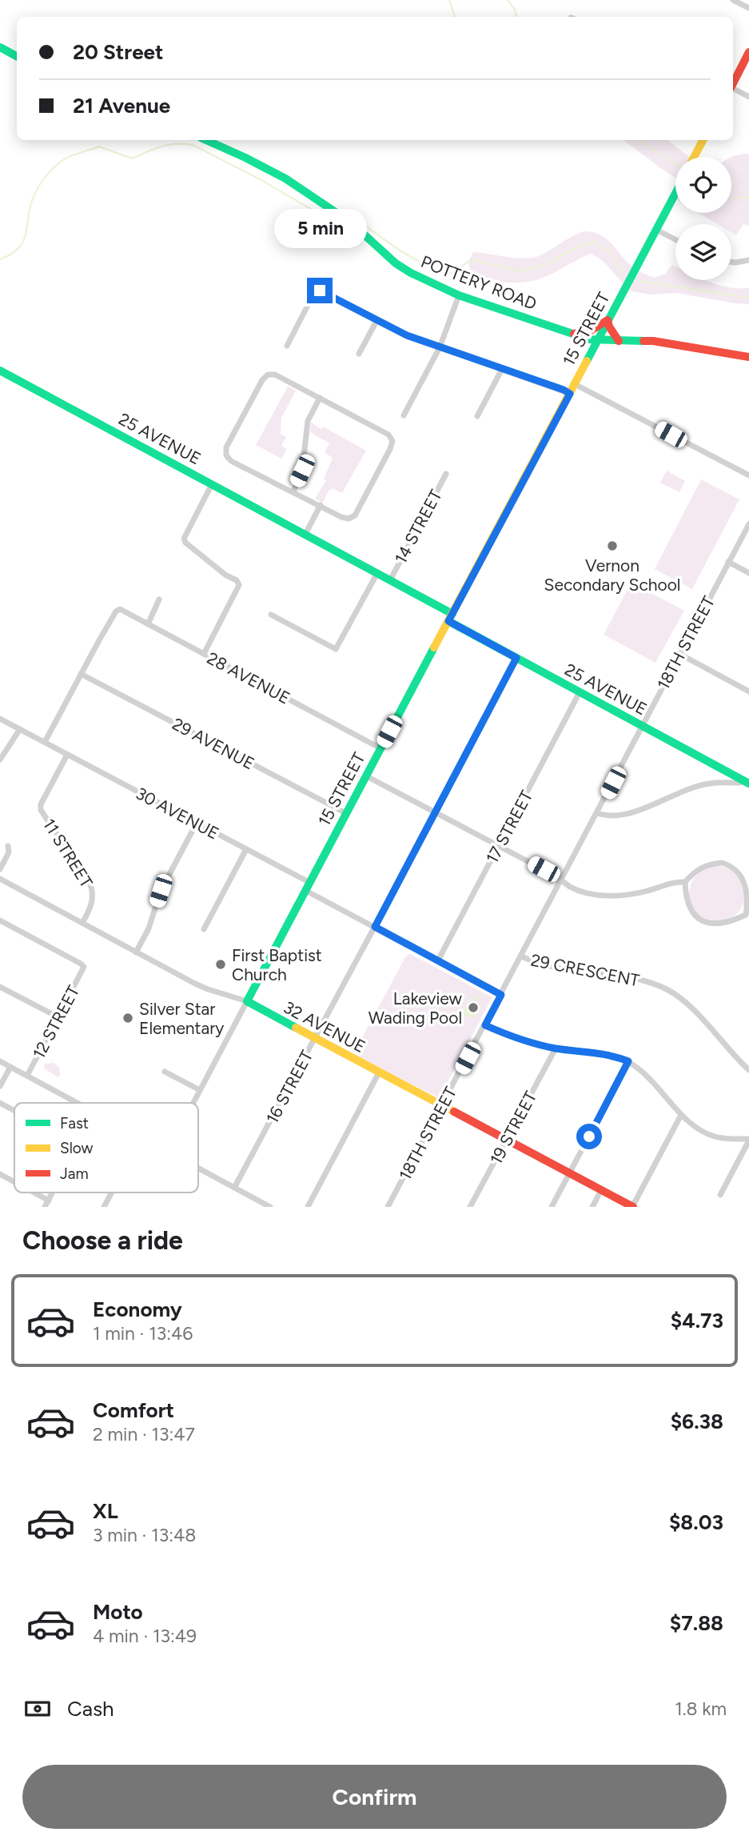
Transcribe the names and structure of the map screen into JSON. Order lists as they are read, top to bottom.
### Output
{
  "streets": {
    "street": [
      "POTTERY ROAD",
      "15 STREET",
      "25 AVENUE",
      "14 STREET",
      "18TH STREET",
      "28 AVENUE",
      "29 AVENUE",
      "30 AVENUE",
      "17 STREET",
      "11 STREET",
      "29 CRESCENT",
      "12 STREET",
      "32 AVENUE",
      "16 STREET",
      "19 STREET"
    ]
  },
  "crossings": [
    ["POTTERY ROAD", "15 STREET"],
    ["15 STREET", "25 AVENUE"],
    ["15 STREET", "28 AVENUE"],
    ["15 STREET", "29 AVENUE"],
    ["15 STREET", "30 AVENUE"],
    ["15 STREET", "32 AVENUE"],
    ["25 AVENUE", "14 STREET"],
    ["25 AVENUE", "18TH STREET"],
    ["25 AVENUE", "17 STREET"],
    ["25 AVENUE", "16 STREET"],
    ["18TH STREET", "30 AVENUE"],
    ["18TH STREET", "29 CRESCENT"],
    ["18TH STREET", "32 AVENUE"],
    ["28 AVENUE", "29 AVENUE"],
    ["30 AVENUE", "17 STREET"],
    ["30 AVENUE", "11 STREET"],
    ["30 AVENUE", "16 STREET"],
    ["11 STREET", "32 AVENUE"],
    ["32 AVENUE", "16 STREET"],
    ["32 AVENUE", "19 STREET"]
  ],
  "places": [
    "Vernon Secondary School",
    "First Baptist Church",
    "Lakeview Wading Pool",
    "Silver Star Elementary"
  ],
  "legend": ["Fast", "Slow", "Jam"],
  "page": {
    "banner": ["20 Street", "21 Avenue"],
    "bubble": "5 min",
    "heading": "Choose a ride",
    "list": [
      {
        "name": "Economy",
        "note": "1 min · 13:46",
        "value": "$4.73"
      },
      {
        "name": "Comfort",
        "note": "2 min · 13:47",
        "value": "$6.38"
      },
      {
        "name": "XL",
        "note": "3 min · 13:48",
        "value": "$8.03"
      },
      {
        "name": "Moto",
        "note": "4 min · 13:49",
        "value": "$7.88"
      }
    ],
    "pay": ["Cash", "1.8 km"],
    "buttons": "Confirm"
  }
}
